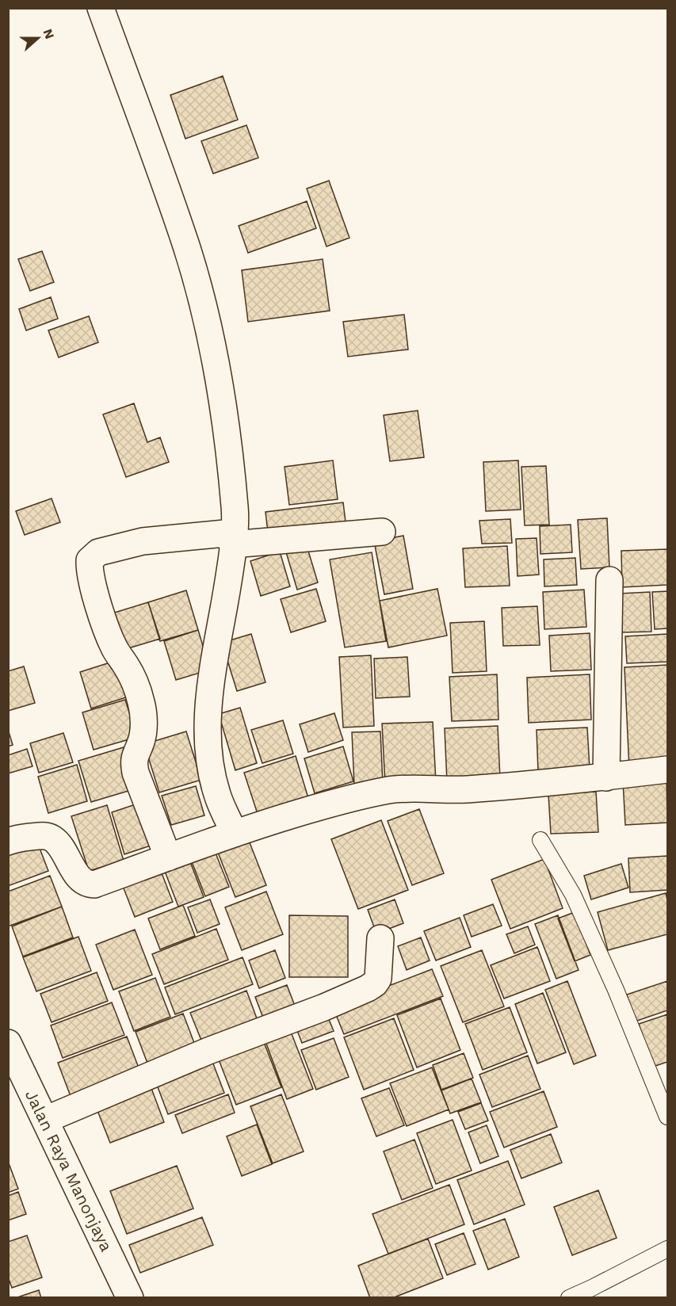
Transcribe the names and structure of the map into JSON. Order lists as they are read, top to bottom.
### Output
{
  "streets": {
    "street": ["Jalan Raya Manonjaya"]
  },
  "north": "right"
}
